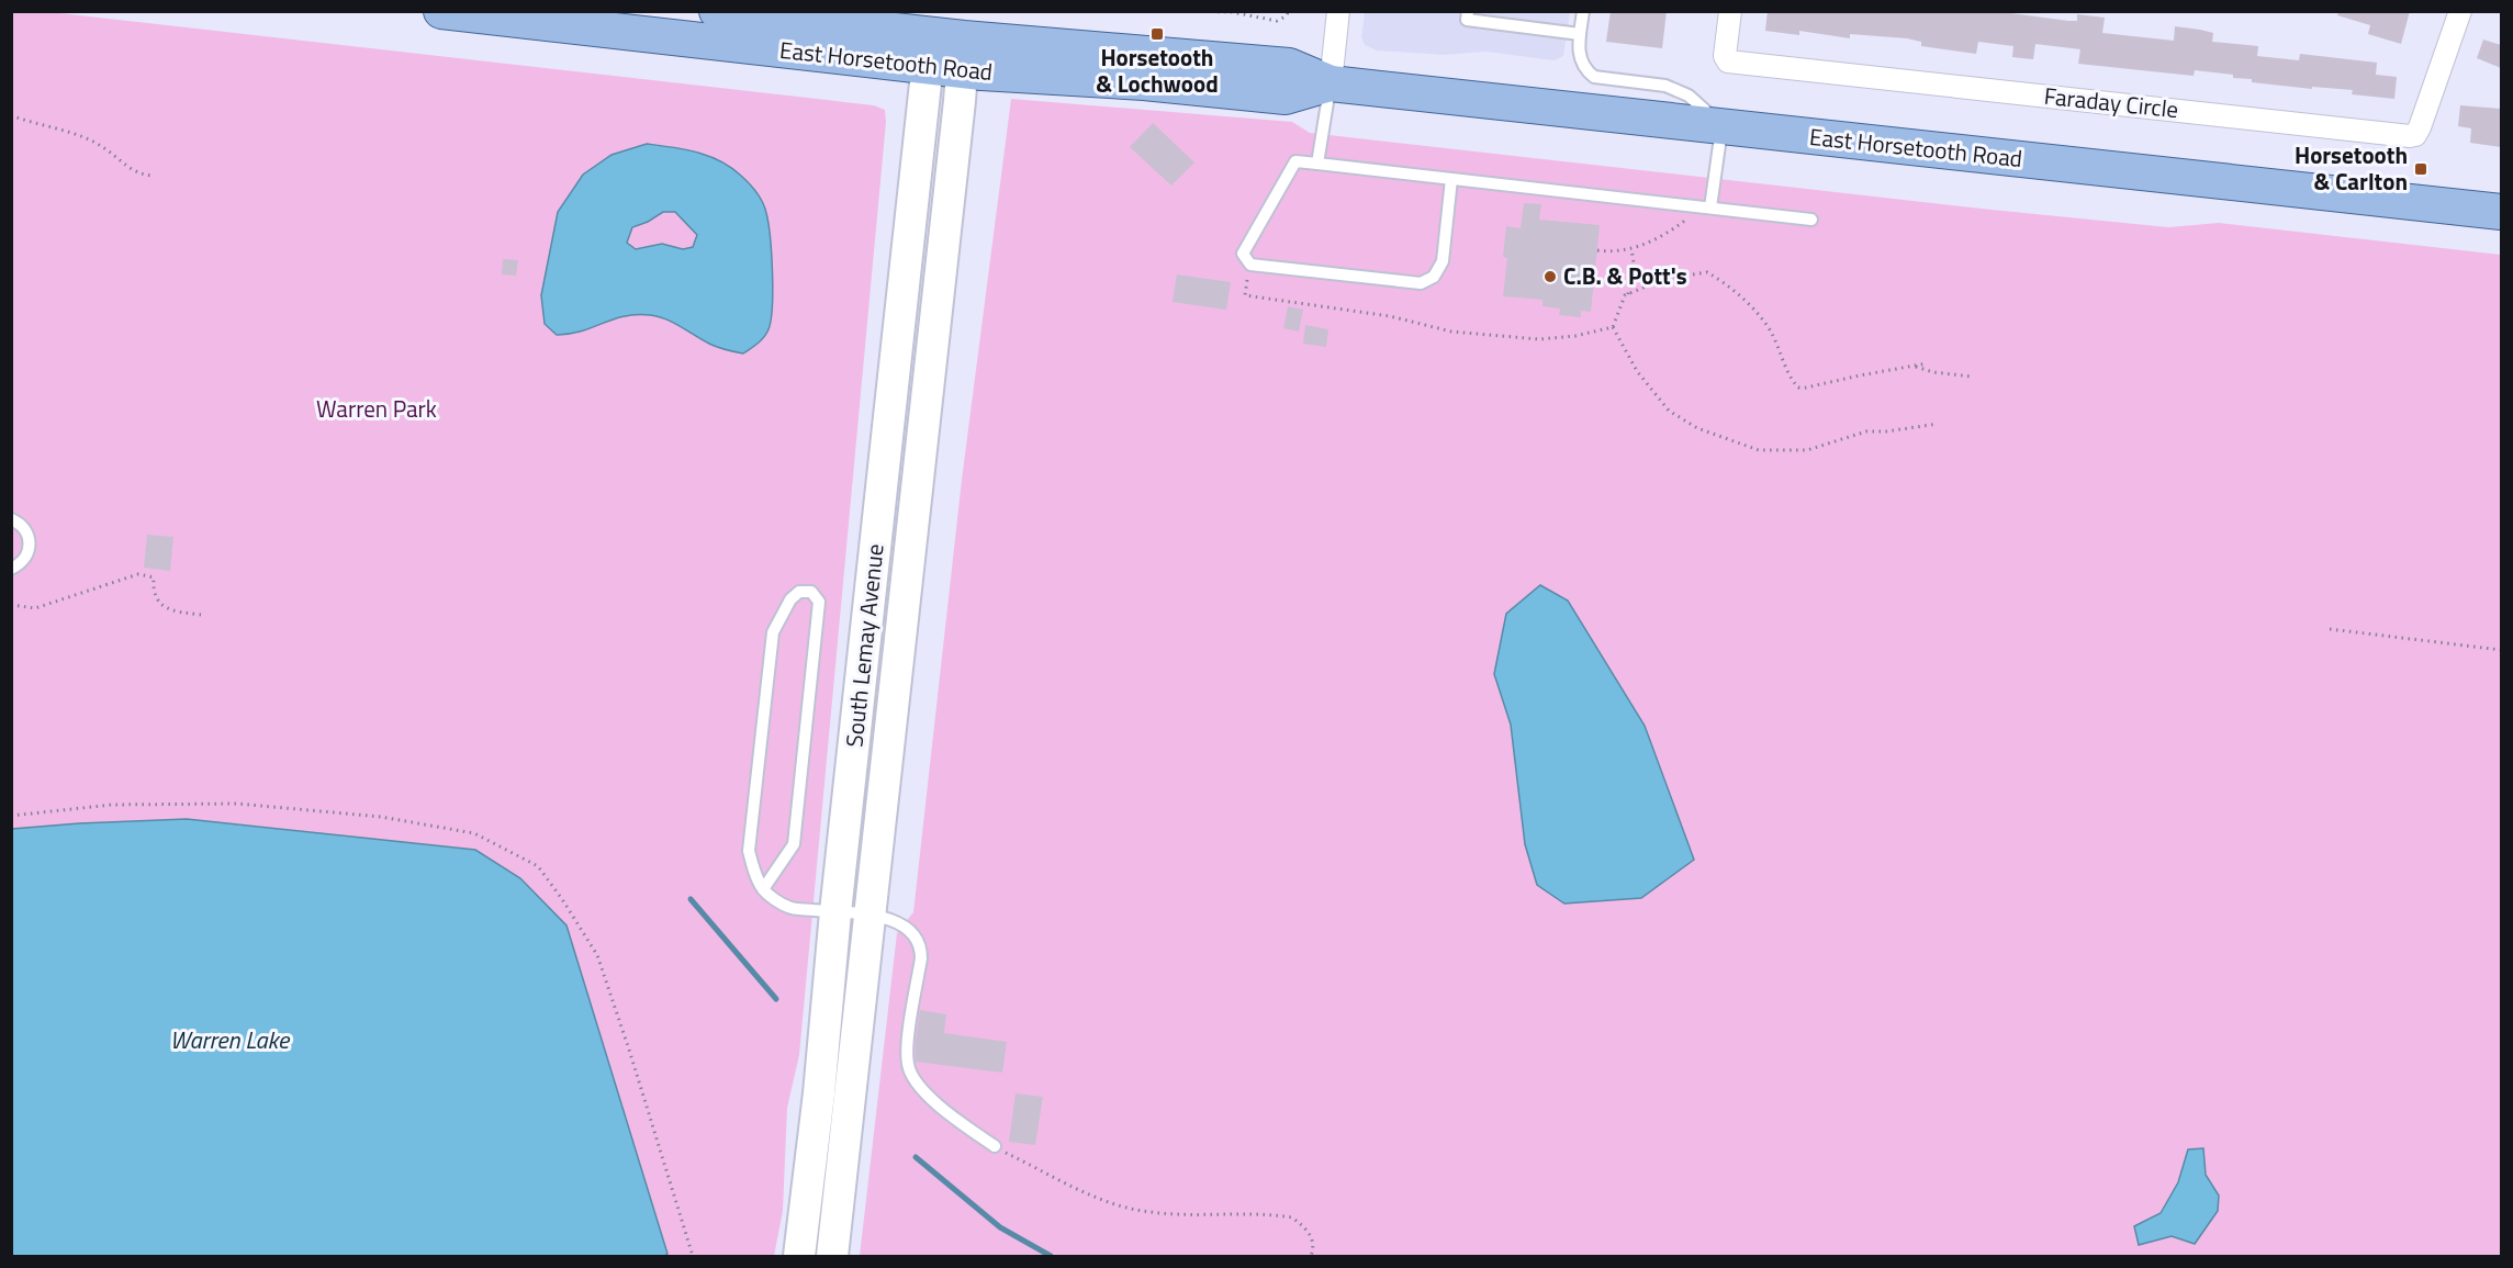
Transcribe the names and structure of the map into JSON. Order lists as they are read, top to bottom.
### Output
{
  "streets": {
    "main road": ["East Horsetooth Road", "South Lemay Avenue"],
    "street": ["Faraday Circle"]
  },
  "crossings": [
    ["East Horsetooth Road", "South Lemay Avenue"]
  ],
  "water": ["Warren Lake"],
  "parks": ["Warren Park"],
  "places": {
    "transit": ["Horsetooth & Lochwood", "Horsetooth & Carlton"],
    "other": ["C.B. & Pott's"]
  }
}
